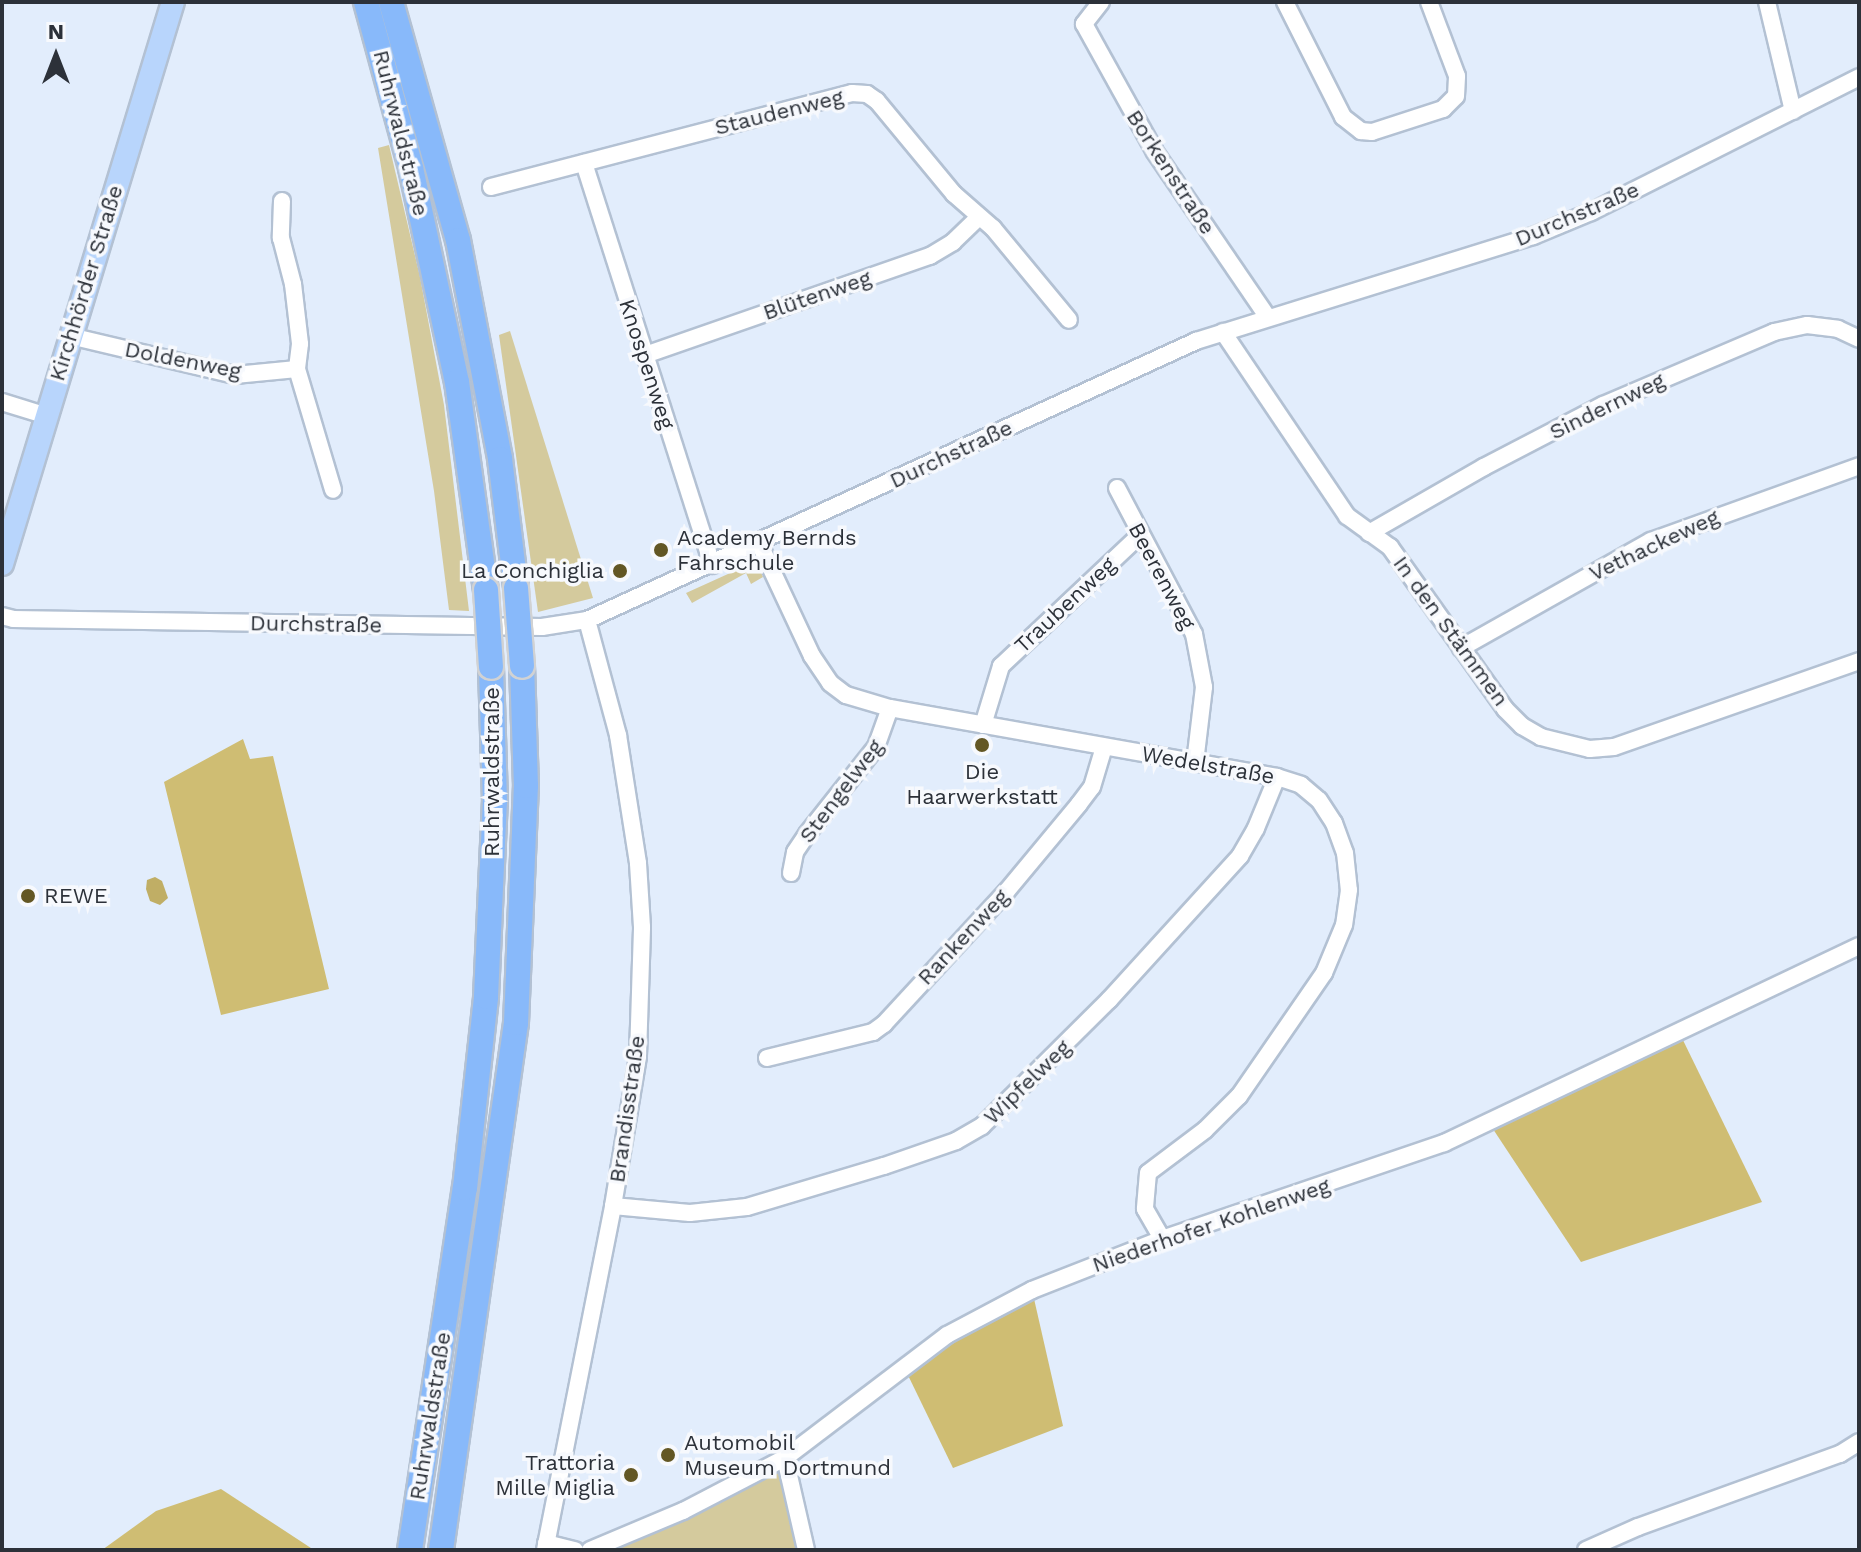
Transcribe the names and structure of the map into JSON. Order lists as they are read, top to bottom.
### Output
{
  "streets": {
    "highway": ["Ruhrwaldstraße"],
    "main road": ["Kirchhörder Straße"],
    "street": [
      "Staudenweg",
      "Borkenstraße",
      "Durchstraße",
      "Blütenweg",
      "Doldenweg",
      "Knospenweg",
      "Sindernweg",
      "Vethackeweg",
      "Beerenweg",
      "Traubenweg",
      "In den Stämmen",
      "Wedelstraße",
      "Stengelweg",
      "Rankenweg",
      "Wipfelweg",
      "Brandisstraße",
      "Niederhofer Kohlenweg"
    ]
  },
  "crossings": [
    ["Staudenweg", "Blütenweg"],
    ["Staudenweg", "Knospenweg"],
    ["Borkenstraße", "Durchstraße"],
    ["Durchstraße", "Knospenweg"],
    ["Durchstraße", "In den Stämmen"],
    ["Durchstraße", "Wedelstraße"],
    ["Durchstraße", "Brandisstraße"],
    ["Kirchhörder Straße", "Doldenweg"],
    ["Blütenweg", "Knospenweg"],
    ["Sindernweg", "In den Stämmen"],
    ["Vethackeweg", "In den Stämmen"],
    ["Beerenweg", "Traubenweg"],
    ["Beerenweg", "Wedelstraße"],
    ["Traubenweg", "Wedelstraße"],
    ["Wedelstraße", "Stengelweg"],
    ["Wedelstraße", "Rankenweg"],
    ["Wedelstraße", "Wipfelweg"],
    ["Wedelstraße", "Niederhofer Kohlenweg"],
    ["Wipfelweg", "Brandisstraße"]
  ],
  "places": [
    "Academy Bernds Fahrschule",
    "La Conchiglia",
    "Die Haarwerkstatt",
    "REWE",
    "Automobil Museum Dortmund",
    "Trattoria Mille Miglia"
  ],
  "north": "top"
}
